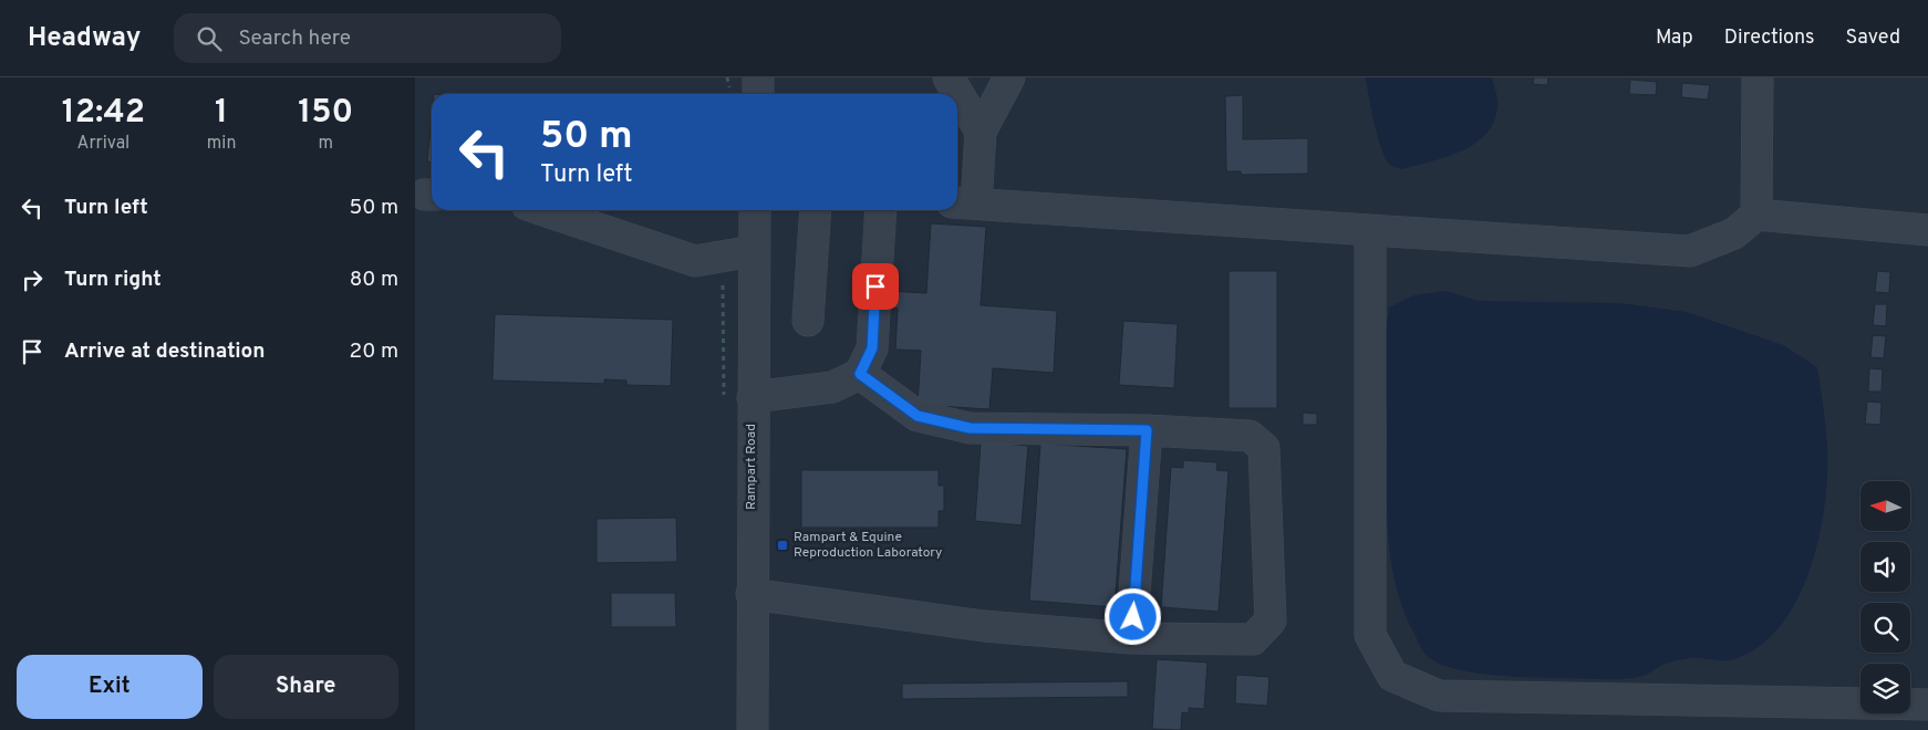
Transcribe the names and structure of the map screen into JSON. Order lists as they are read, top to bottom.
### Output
{
  "streets": {
    "street": ["Rampart Road"]
  },
  "places": {
    "transit": ["Rampart & Equine Reproduction Laboratory"]
  },
  "north": "left",
  "page": {
    "header": "Headway",
    "search": "Search here",
    "nav": ["Map", "Directions", "Saved"],
    "eta": [
      "12:42",
      "Arrival",
      "1",
      "min",
      "150",
      "m"
    ],
    "turn": ["50 m", "Turn left"],
    "list": [
      {
        "name": "Turn left",
        "value": "50 m"
      },
      {
        "name": "Turn right",
        "value": "80 m"
      },
      {
        "name": "Arrive at destination",
        "value": "20 m"
      }
    ],
    "buttons": ["Exit", "Share"]
  }
}
